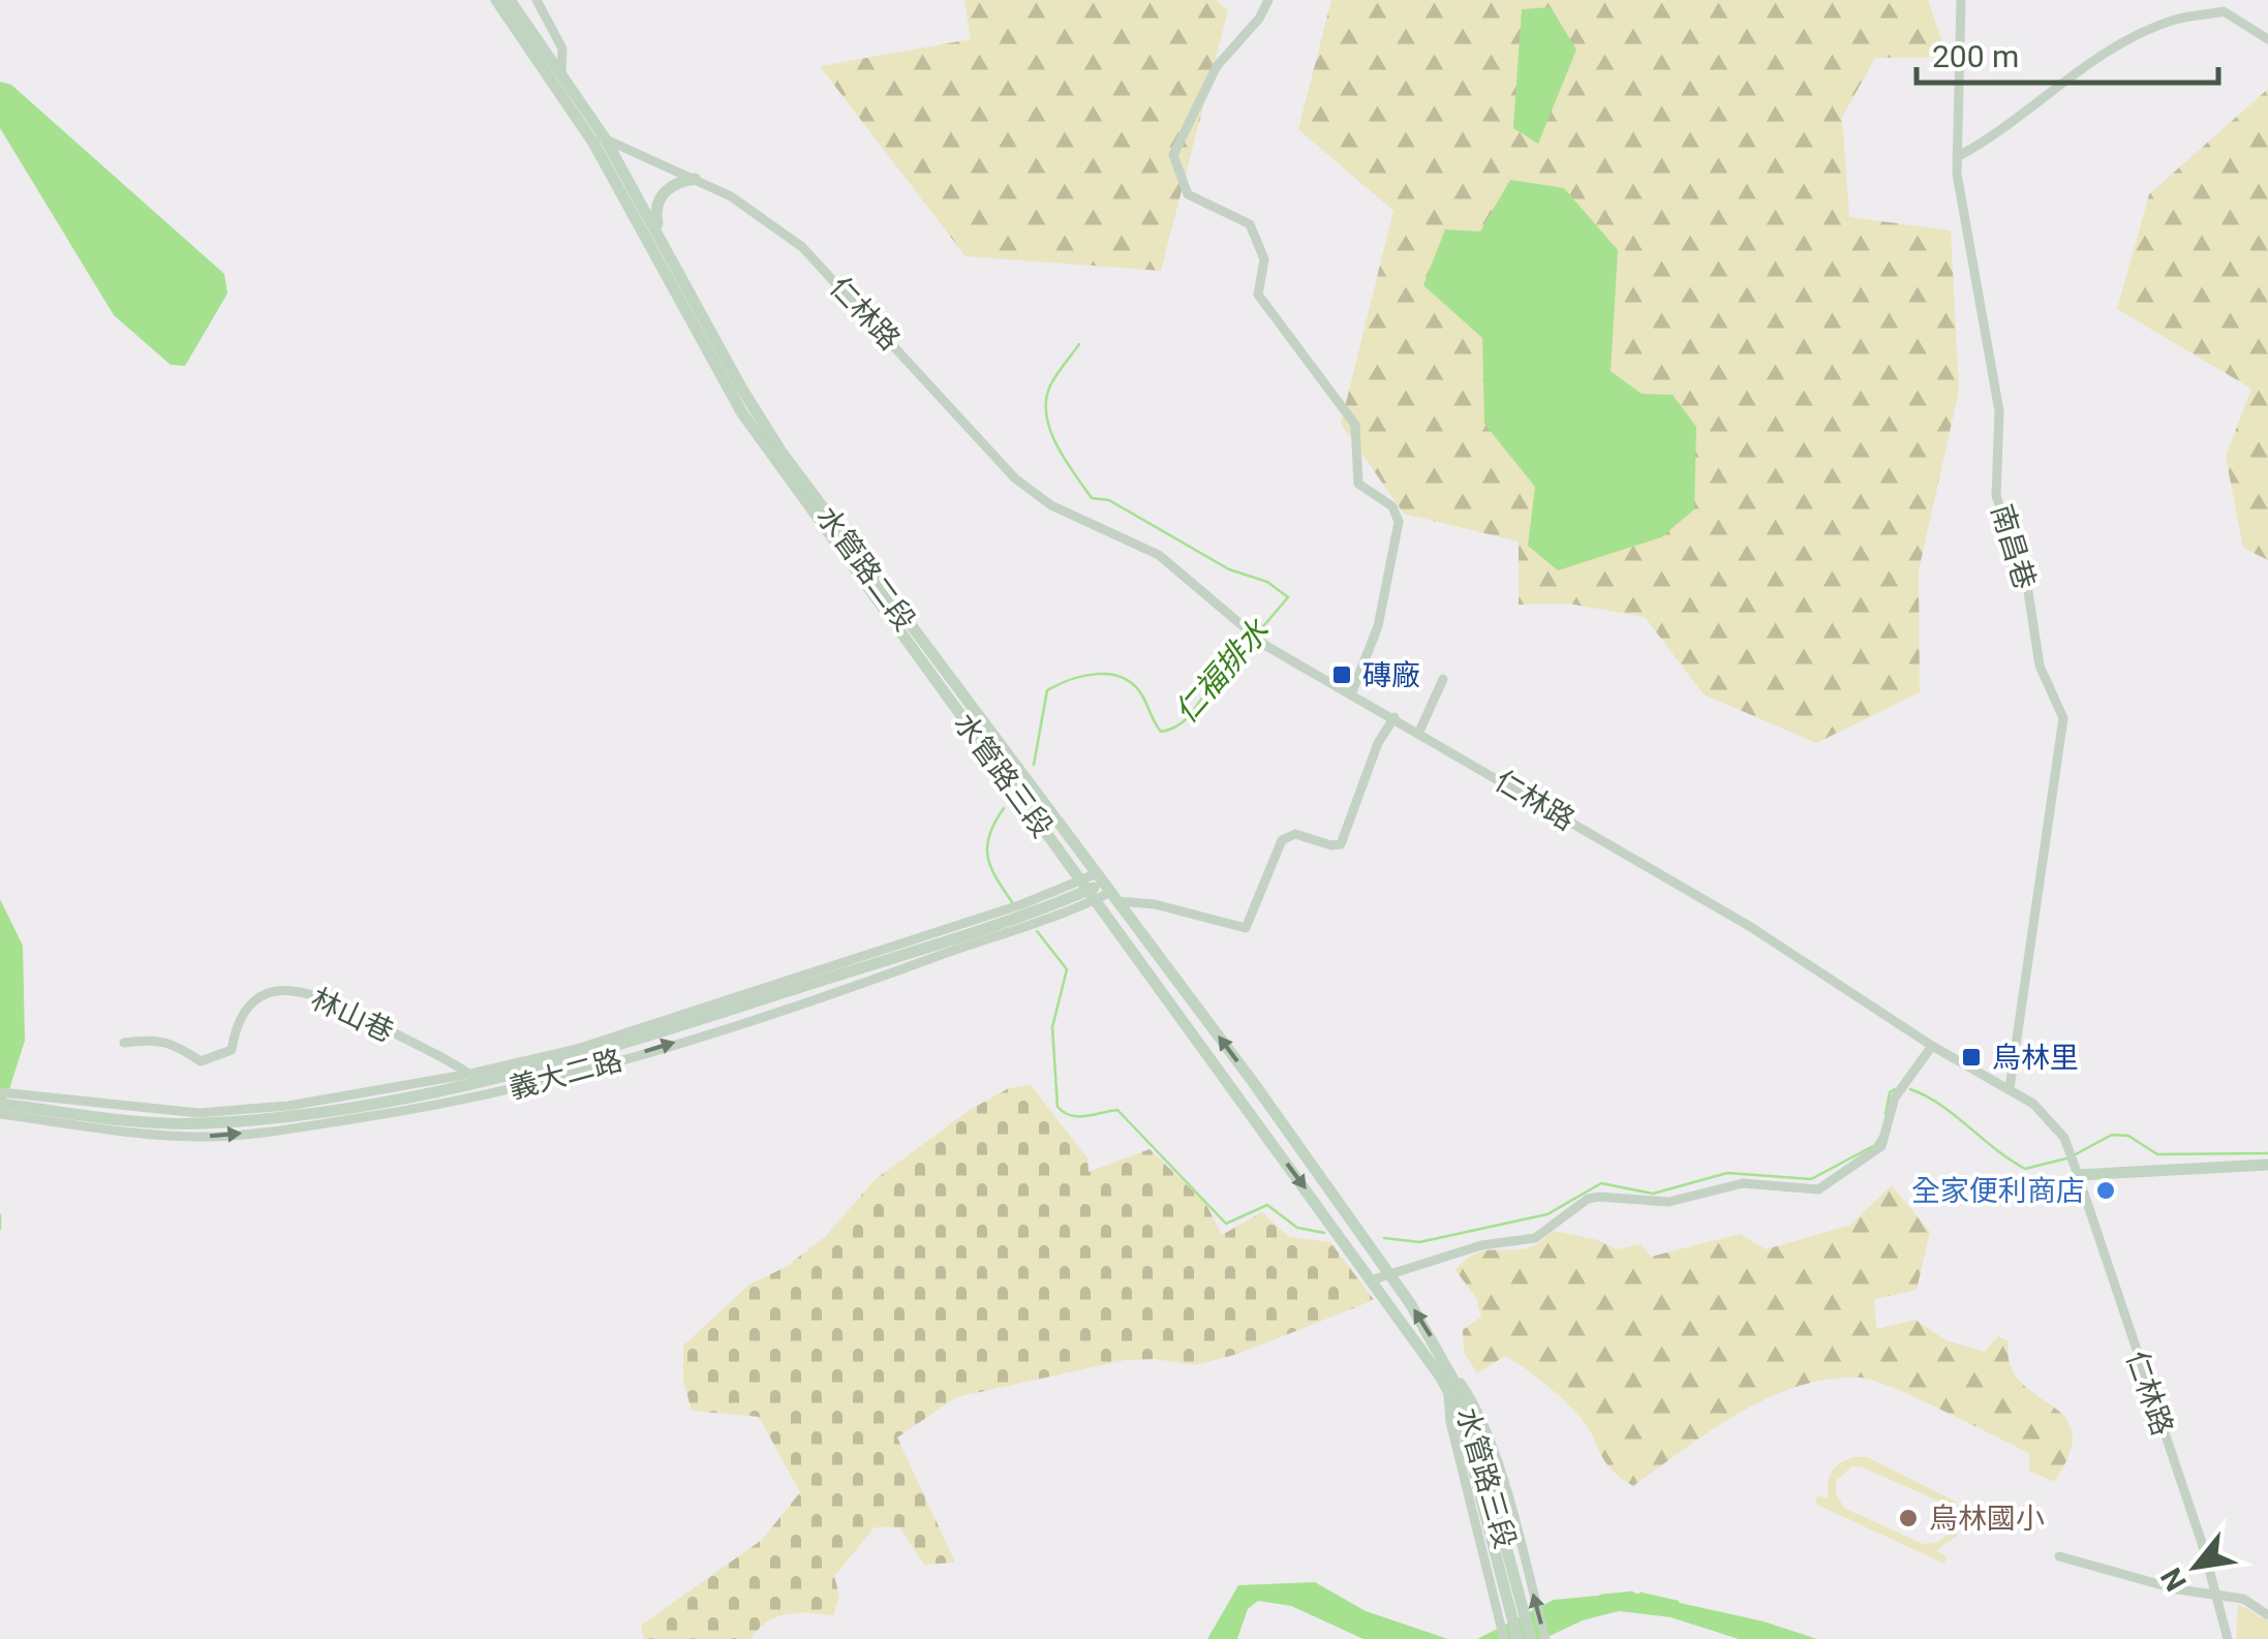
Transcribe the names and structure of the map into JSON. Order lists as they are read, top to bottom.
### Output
{
  "streets": {
    "main road": [
      "仁林路",
      "水管路二段",
      "水管路三段",
      "義大二路"
    ],
    "street": ["南昌巷", "林山巷"]
  },
  "crossings": [
    ["仁林路", "南昌巷"],
    ["仁林路", "水管路三段"],
    ["水管路二段", "水管路三段"],
    ["水管路二段", "義大二路"],
    ["水管路三段", "義大二路"],
    ["林山巷", "義大二路"]
  ],
  "water": ["仁福排水"],
  "places": {
    "transit": ["磚廠", "烏林里"],
    "other": ["全家便利商店", "烏林國小"]
  },
  "scale_bar": "200 m",
  "north": "bottom left"
}
